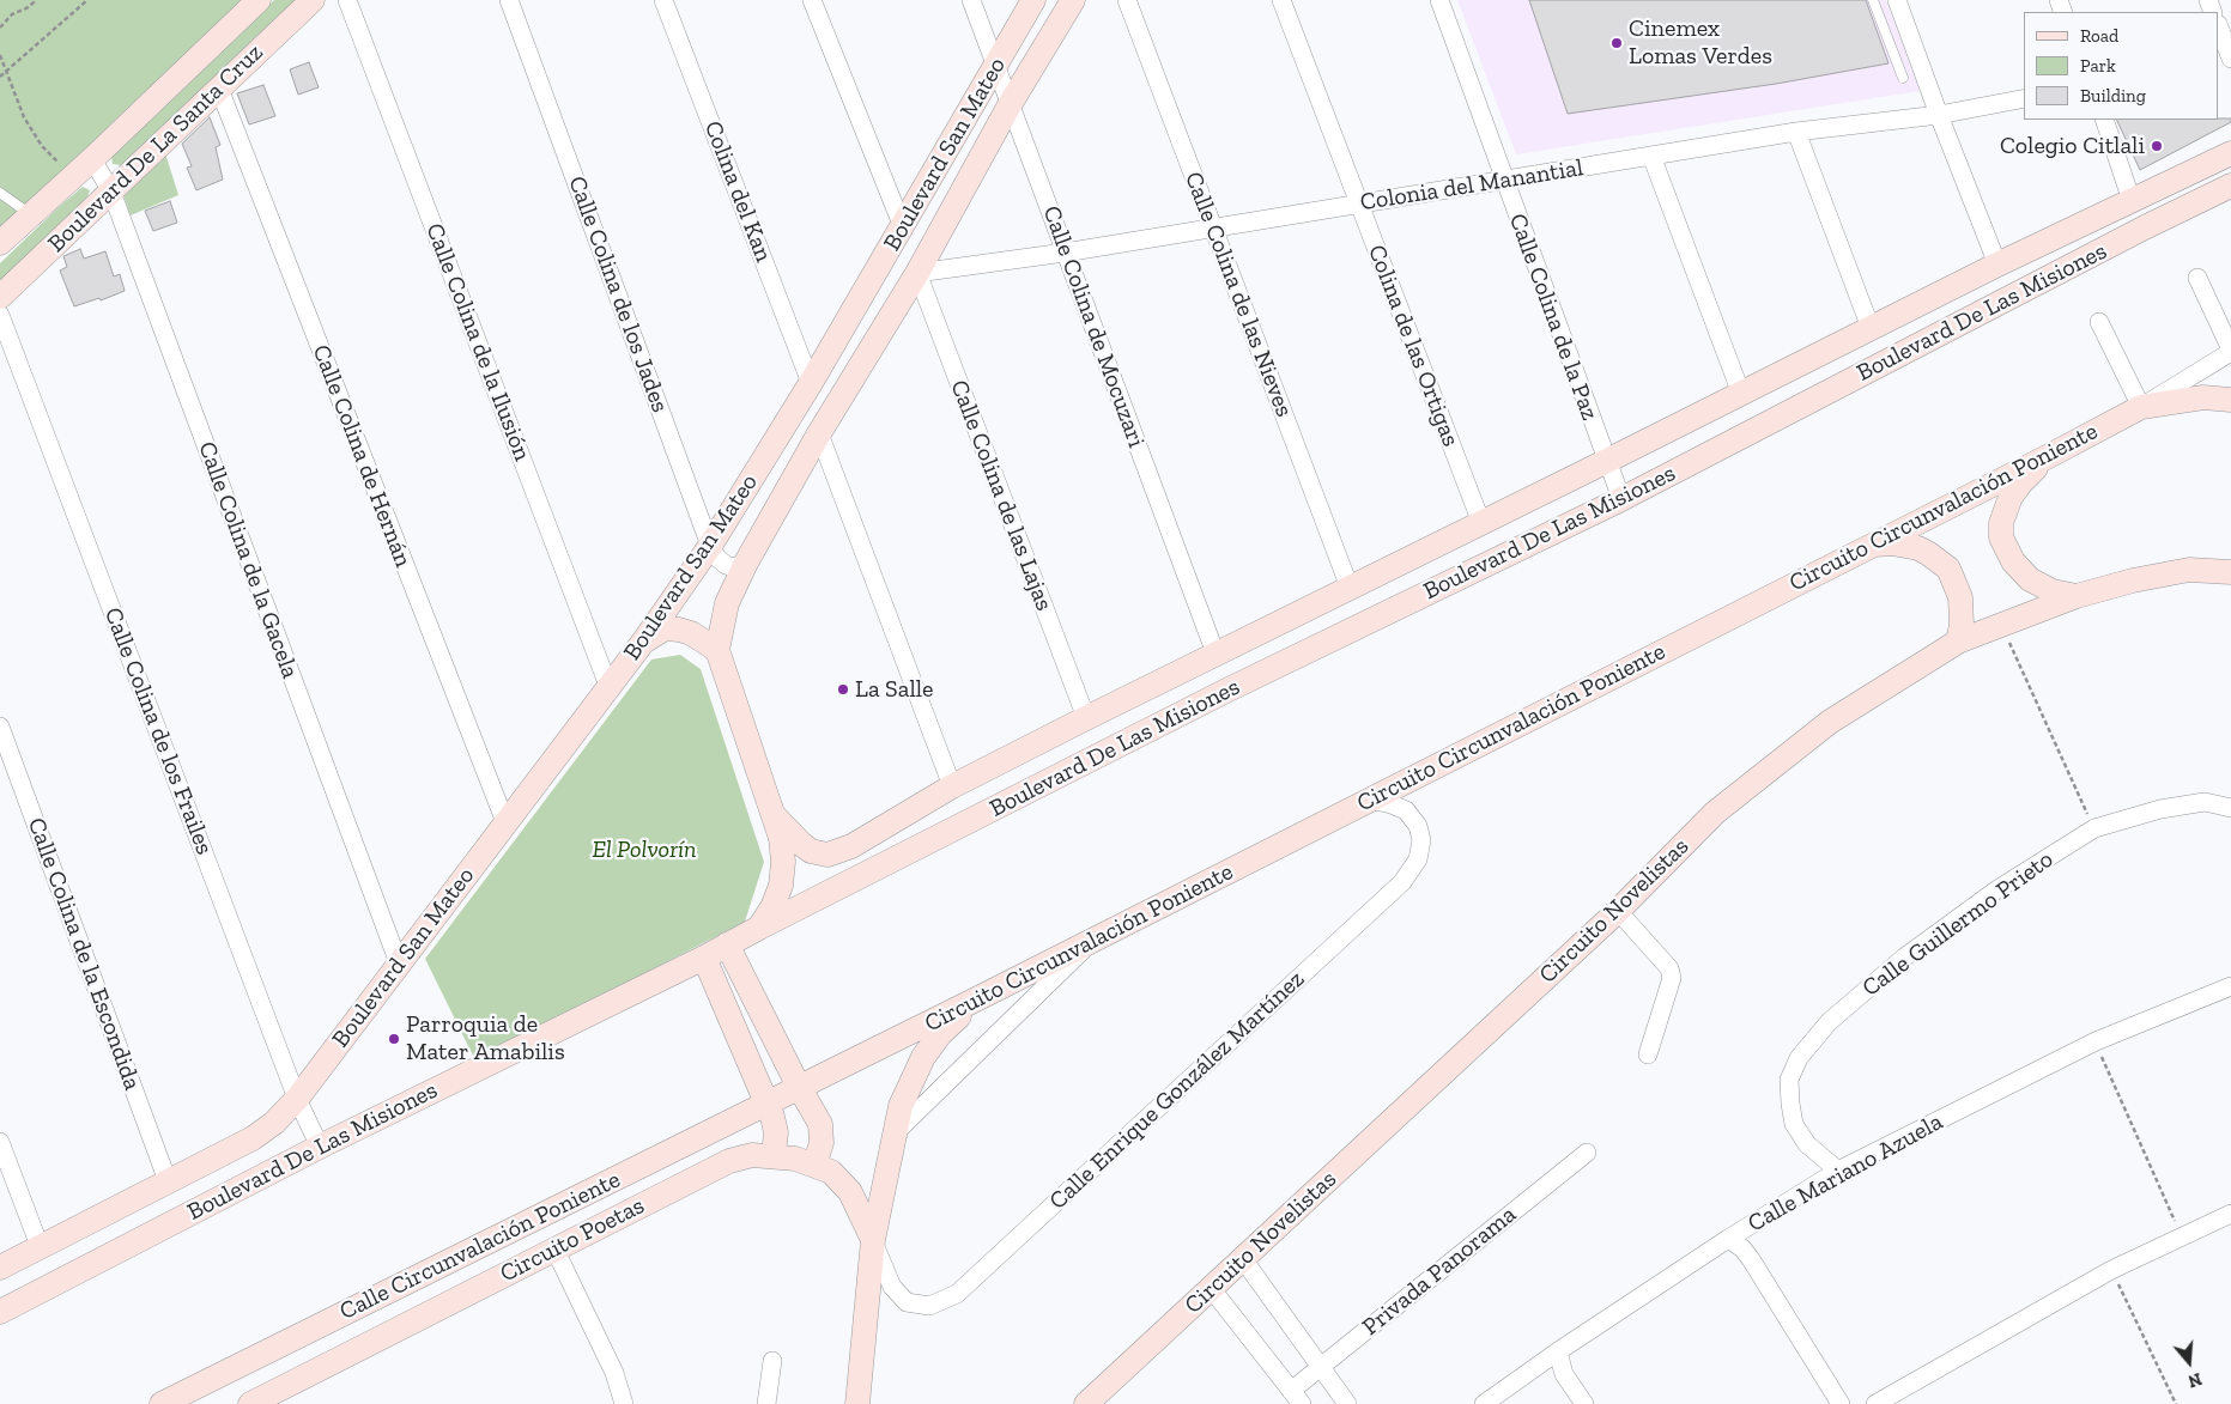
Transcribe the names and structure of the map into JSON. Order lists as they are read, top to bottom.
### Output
{
  "streets": {
    "main road": [
      "Boulevard De La Santa Cruz",
      "Boulevard San Mateo",
      "Boulevard De Las Misiones",
      "Circuito Circunvalación Poniente",
      "Circuito Novelistas",
      "Circuito Poetas",
      "Calle Circunvalación Poniente"
    ],
    "street": [
      "Colonia del Manantial",
      "Colina del Kan",
      "Calle Colina de los Jades",
      "Calle Colina de las Nieves",
      "Calle Colina de la Paz",
      "Calle Colina de Mocuzari",
      "Calle Colina de la Ilusión",
      "Colina de las Ortigas",
      "Calle Colina de Hernán",
      "Calle Colina de las Lajas",
      "Calle Colina de la Gacela",
      "Calle Colina de los Frailes",
      "Calle Guillermo Prieto",
      "Calle Colina de la Escondida",
      "Calle Enrique González Martínez",
      "Calle Mariano Azuela",
      "Privada Panorama"
    ]
  },
  "crossings": [
    ["Boulevard De La Santa Cruz", "Calle Colina de Hernán"],
    ["Boulevard De La Santa Cruz", "Calle Colina de la Gacela"],
    ["Boulevard San Mateo", "Colonia del Manantial"],
    ["Boulevard San Mateo", "Colina del Kan"],
    ["Boulevard San Mateo", "Calle Colina de los Jades"],
    ["Boulevard San Mateo", "Boulevard De Las Misiones"],
    ["Boulevard San Mateo", "Calle Colina de Mocuzari"],
    ["Boulevard San Mateo", "Calle Colina de la Ilusión"],
    ["Boulevard San Mateo", "Calle Colina de Hernán"],
    ["Boulevard San Mateo", "Calle Colina de las Lajas"],
    ["Boulevard San Mateo", "Calle Colina de la Gacela"],
    ["Boulevard San Mateo", "Calle Colina de los Frailes"],
    ["Colonia del Manantial", "Calle Colina de las Nieves"],
    ["Colonia del Manantial", "Calle Colina de la Paz"],
    ["Colonia del Manantial", "Calle Colina de Mocuzari"],
    ["Colonia del Manantial", "Colina de las Ortigas"],
    ["Colonia del Manantial", "Calle Colina de las Lajas"],
    ["Calle Colina de las Nieves", "Boulevard De Las Misiones"],
    ["Boulevard De Las Misiones", "Calle Colina de la Paz"],
    ["Boulevard De Las Misiones", "Calle Colina de Mocuzari"],
    ["Boulevard De Las Misiones", "Colina de las Ortigas"],
    ["Boulevard De Las Misiones", "Calle Colina de las Lajas"],
    ["Boulevard De Las Misiones", "Calle Colina de los Frailes"],
    ["Boulevard De Las Misiones", "Calle Colina de la Escondida"],
    ["Circuito Circunvalación Poniente", "Calle Enrique González Martínez"],
    ["Circuito Circunvalación Poniente", "Calle Circunvalación Poniente"],
    ["Calle Guillermo Prieto", "Calle Mariano Azuela"],
    ["Calle Enrique González Martínez", "Circuito Poetas"]
  ],
  "parks": ["El Polvorín"],
  "places": [
    "Cinemex Lomas Verdes",
    "Colegio Citlali",
    "La Salle",
    "Parroquia de Mater Amabilis"
  ],
  "legend": ["Road", "Park", "Building"],
  "north": "bottom"
}
